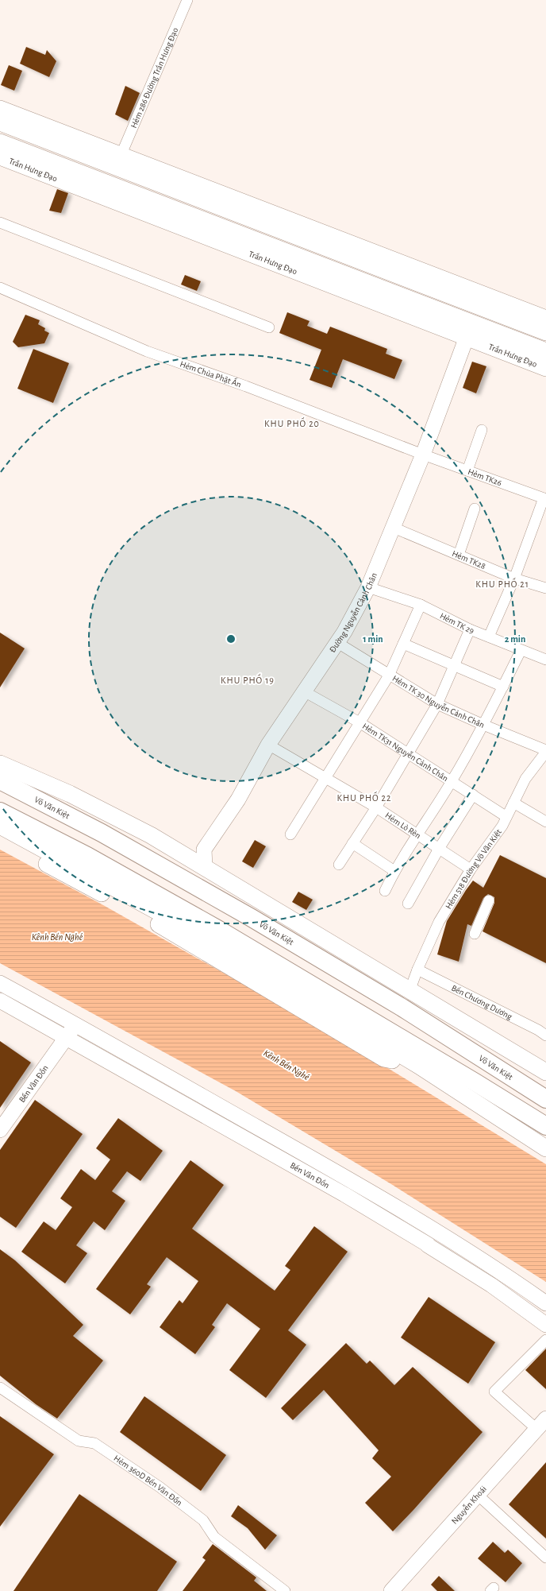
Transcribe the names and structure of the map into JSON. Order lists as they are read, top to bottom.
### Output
{
  "streets": {
    "highway": ["Võ Văn Kiệt"],
    "main road": [
      "Trần Hưng Đạo",
      "Đường Nguyễn Cảnh Chân",
      "Bến Vân Đồn",
      "Nguyễn Khoái"
    ],
    "street": [
      "Hẻm 286 Đường Trần Hưng Ðạo",
      "Hẻm Chùa Phật Ấn",
      "Hẻm TK26",
      "Hẻm TK28",
      "Hẻm TK 29",
      "Hẻm TK 30 Nguyễn Cảnh Chân",
      "Hẻm TK31 Nguyễn Cảnh Chân",
      "Hẻm Lò Rèn",
      "Hẻm 518 Đường Võ Văn Kiệt",
      "Bến Chương Dương",
      "Hẻm 360D Bến Vân Đồn"
    ]
  },
  "crossings": [
    ["Trần Hưng Đạo", "Đường Nguyễn Cảnh Chân"],
    ["Hẻm Chùa Phật Ấn", "Hẻm TK26"],
    ["Hẻm Chùa Phật Ấn", "Đường Nguyễn Cảnh Chân"],
    ["Hẻm TK26", "Đường Nguyễn Cảnh Chân"],
    ["Hẻm TK28", "Đường Nguyễn Cảnh Chân"],
    ["Đường Nguyễn Cảnh Chân", "Hẻm TK 29"],
    ["Đường Nguyễn Cảnh Chân", "Hẻm TK 30 Nguyễn Cảnh Chân"],
    ["Đường Nguyễn Cảnh Chân", "Hẻm TK31 Nguyễn Cảnh Chân"],
    ["Đường Nguyễn Cảnh Chân", "Hẻm Lò Rèn"],
    ["Hẻm TK 30 Nguyễn Cảnh Chân", "Hẻm 518 Đường Võ Văn Kiệt"],
    ["Hẻm TK31 Nguyễn Cảnh Chân", "Hẻm 518 Đường Võ Văn Kiệt"],
    ["Võ Văn Kiệt", "Hẻm 518 Đường Võ Văn Kiệt"],
    ["Hẻm Lò Rèn", "Hẻm 518 Đường Võ Văn Kiệt"],
    ["Hẻm 518 Đường Võ Văn Kiệt", "Bến Chương Dương"]
  ],
  "districts": [
    "KHU PHỐ 20",
    "KHU PHỐ 21",
    "KHU PHỐ 19",
    "KHU PHỐ 22"
  ],
  "water": ["Kênh Bến Nghé"],
  "rings": ["1 min", "2 min"]
}
